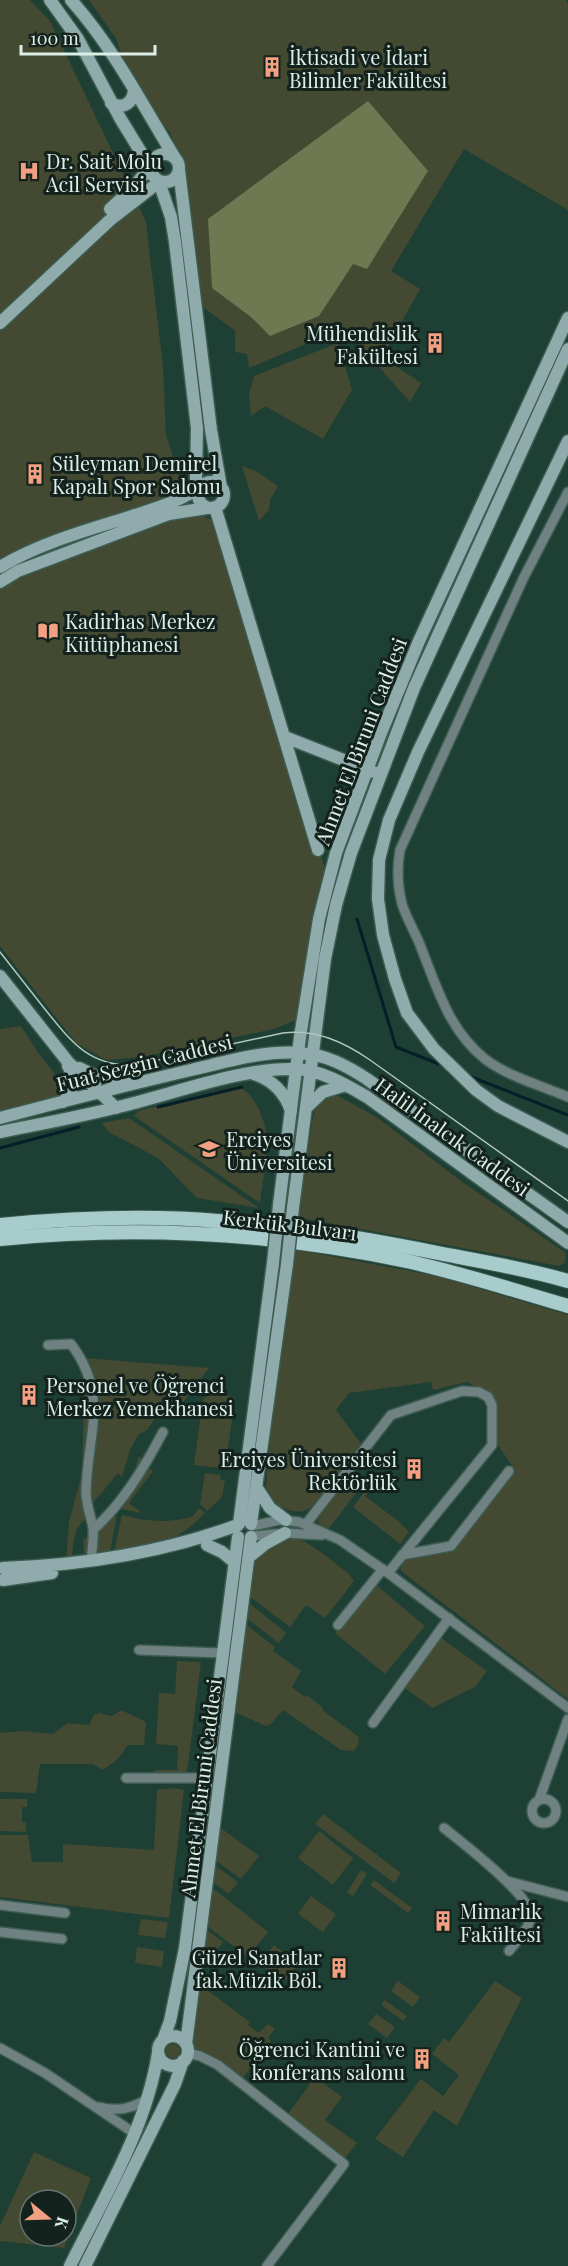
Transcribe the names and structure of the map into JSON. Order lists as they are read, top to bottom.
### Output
{
  "streets": {
    "main road": ["Kerkük Bulvarı"],
    "street": ["Ahmet El Biruni Caddesi", "Fuat Sezgin Caddesi", "Halil İnalcık Caddesi"]
  },
  "crossings": [
    ["Ahmet El Biruni Caddesi", "Fuat Sezgin Caddesi"],
    ["Ahmet El Biruni Caddesi", "Halil İnalcık Caddesi"],
    ["Fuat Sezgin Caddesi", "Halil İnalcık Caddesi"]
  ],
  "places": {
    "building": [
      "İktisadi ve İdari Bilimler Fakültesi",
      "Mühendislik Fakültesi",
      "Süleyman Demirel Kapalı Spor Salonu",
      "Personel ve Öğrenci Merkez Yemekhanesi",
      "Erciyes Üniversitesi Rektörlük",
      "Mimarlık Fakültesi",
      "Güzel Sanatlar fak.Müzik Böl.",
      "Öğrenci Kantini ve konferans salonu"
    ],
    "hospital": ["Dr. Sait Molu Acil Servisi"],
    "library": ["Kadirhas Merkez Kütüphanesi"],
    "school or university": ["Erciyes Üniversitesi"]
  },
  "scale_bar": "100 m",
  "north": "right"
}
